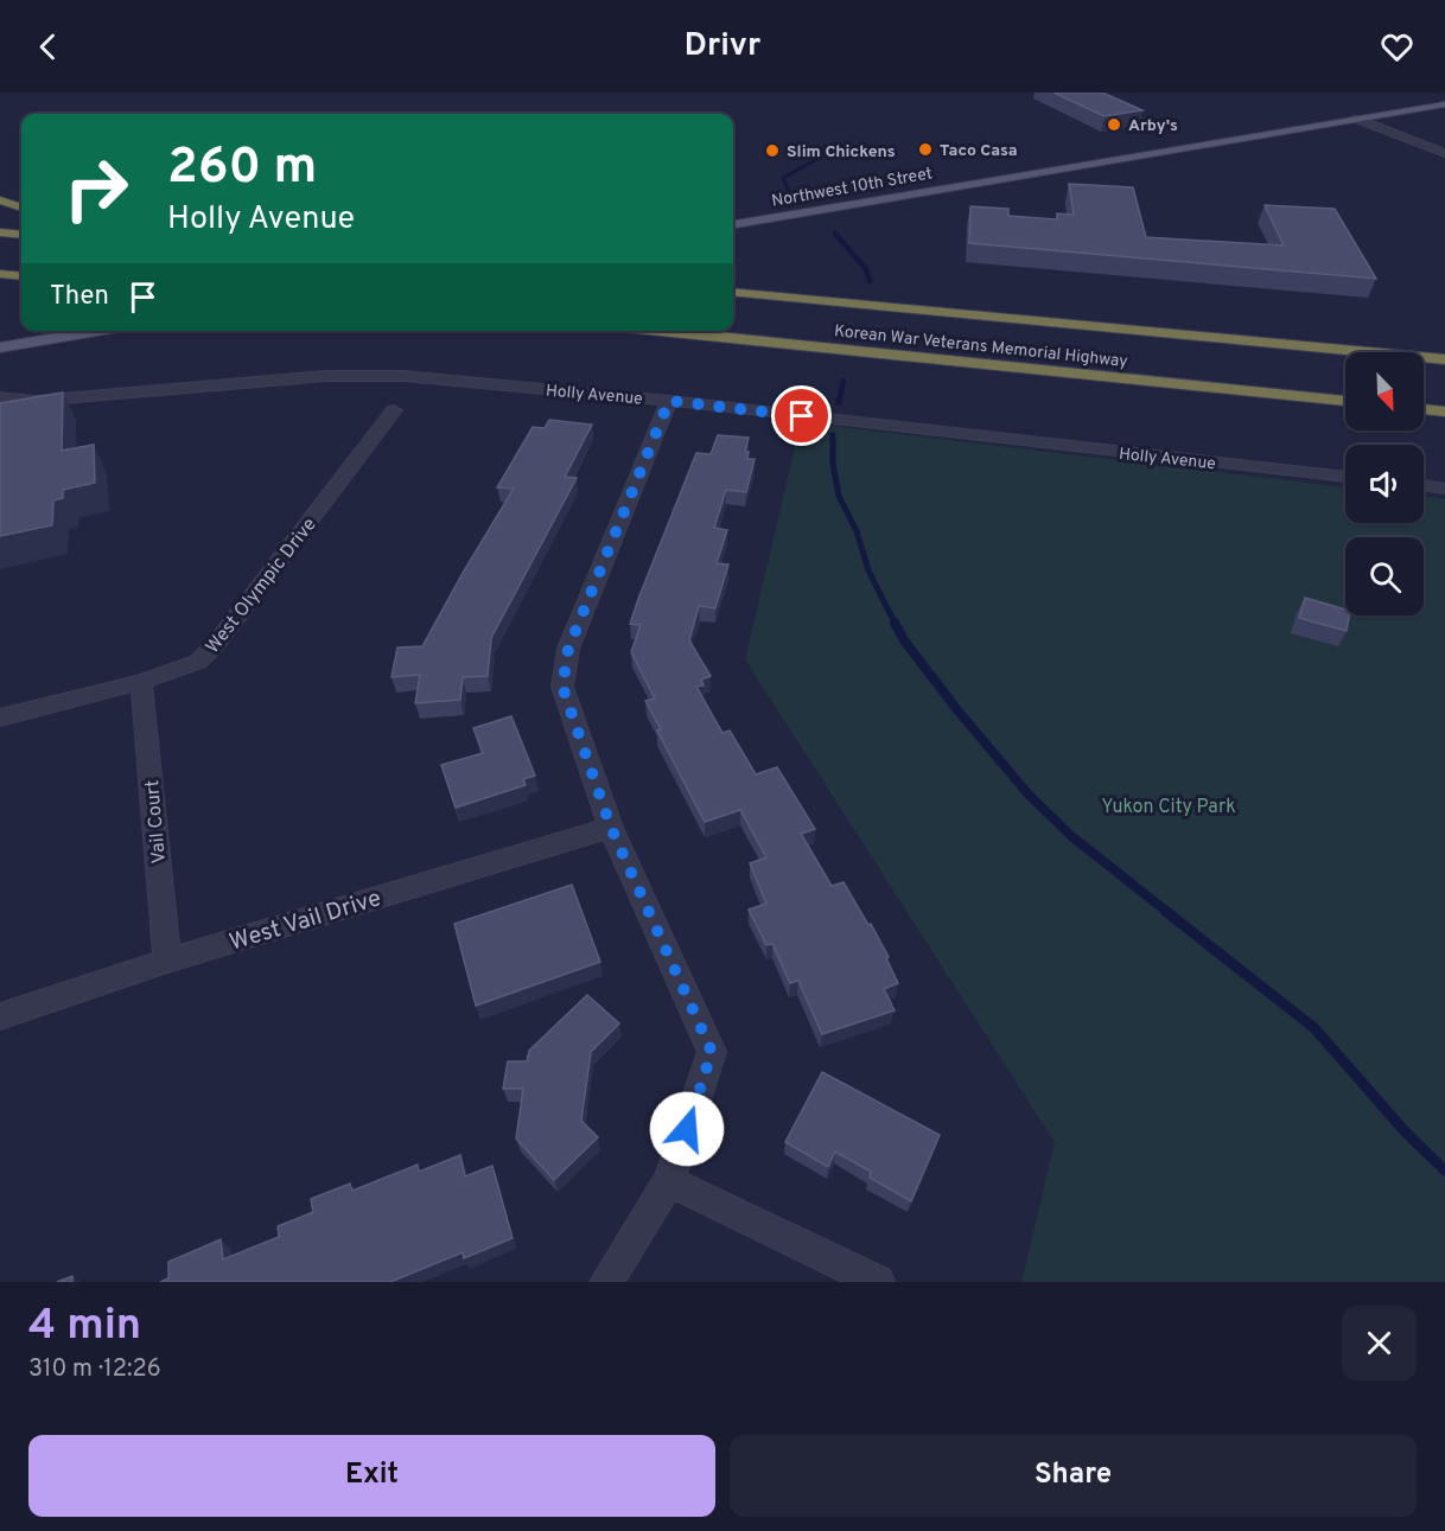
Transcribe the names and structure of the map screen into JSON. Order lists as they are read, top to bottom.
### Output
{
  "streets": {
    "highway": ["Korean War Veterans Memorial Highway"],
    "main road": ["Northwest 10th Street"],
    "street": [
      "Holly Avenue",
      "West Olympic Drive",
      "Vail Court",
      "West Vail Drive"
    ]
  },
  "crossings": [
    ["West Olympic Drive", "Vail Court"],
    ["Vail Court", "West Vail Drive"]
  ],
  "parks": ["Yukon City Park"],
  "places": ["Arby's", "Taco Casa", "Slim Chickens"],
  "north": "bottom right",
  "page": {
    "header": "Drivr",
    "turn": ["260 m", "Holly Avenue"],
    "then": "Then",
    "heading": ["4 min", "310 m · 12:26"],
    "buttons": ["Exit", "Share"]
  }
}
